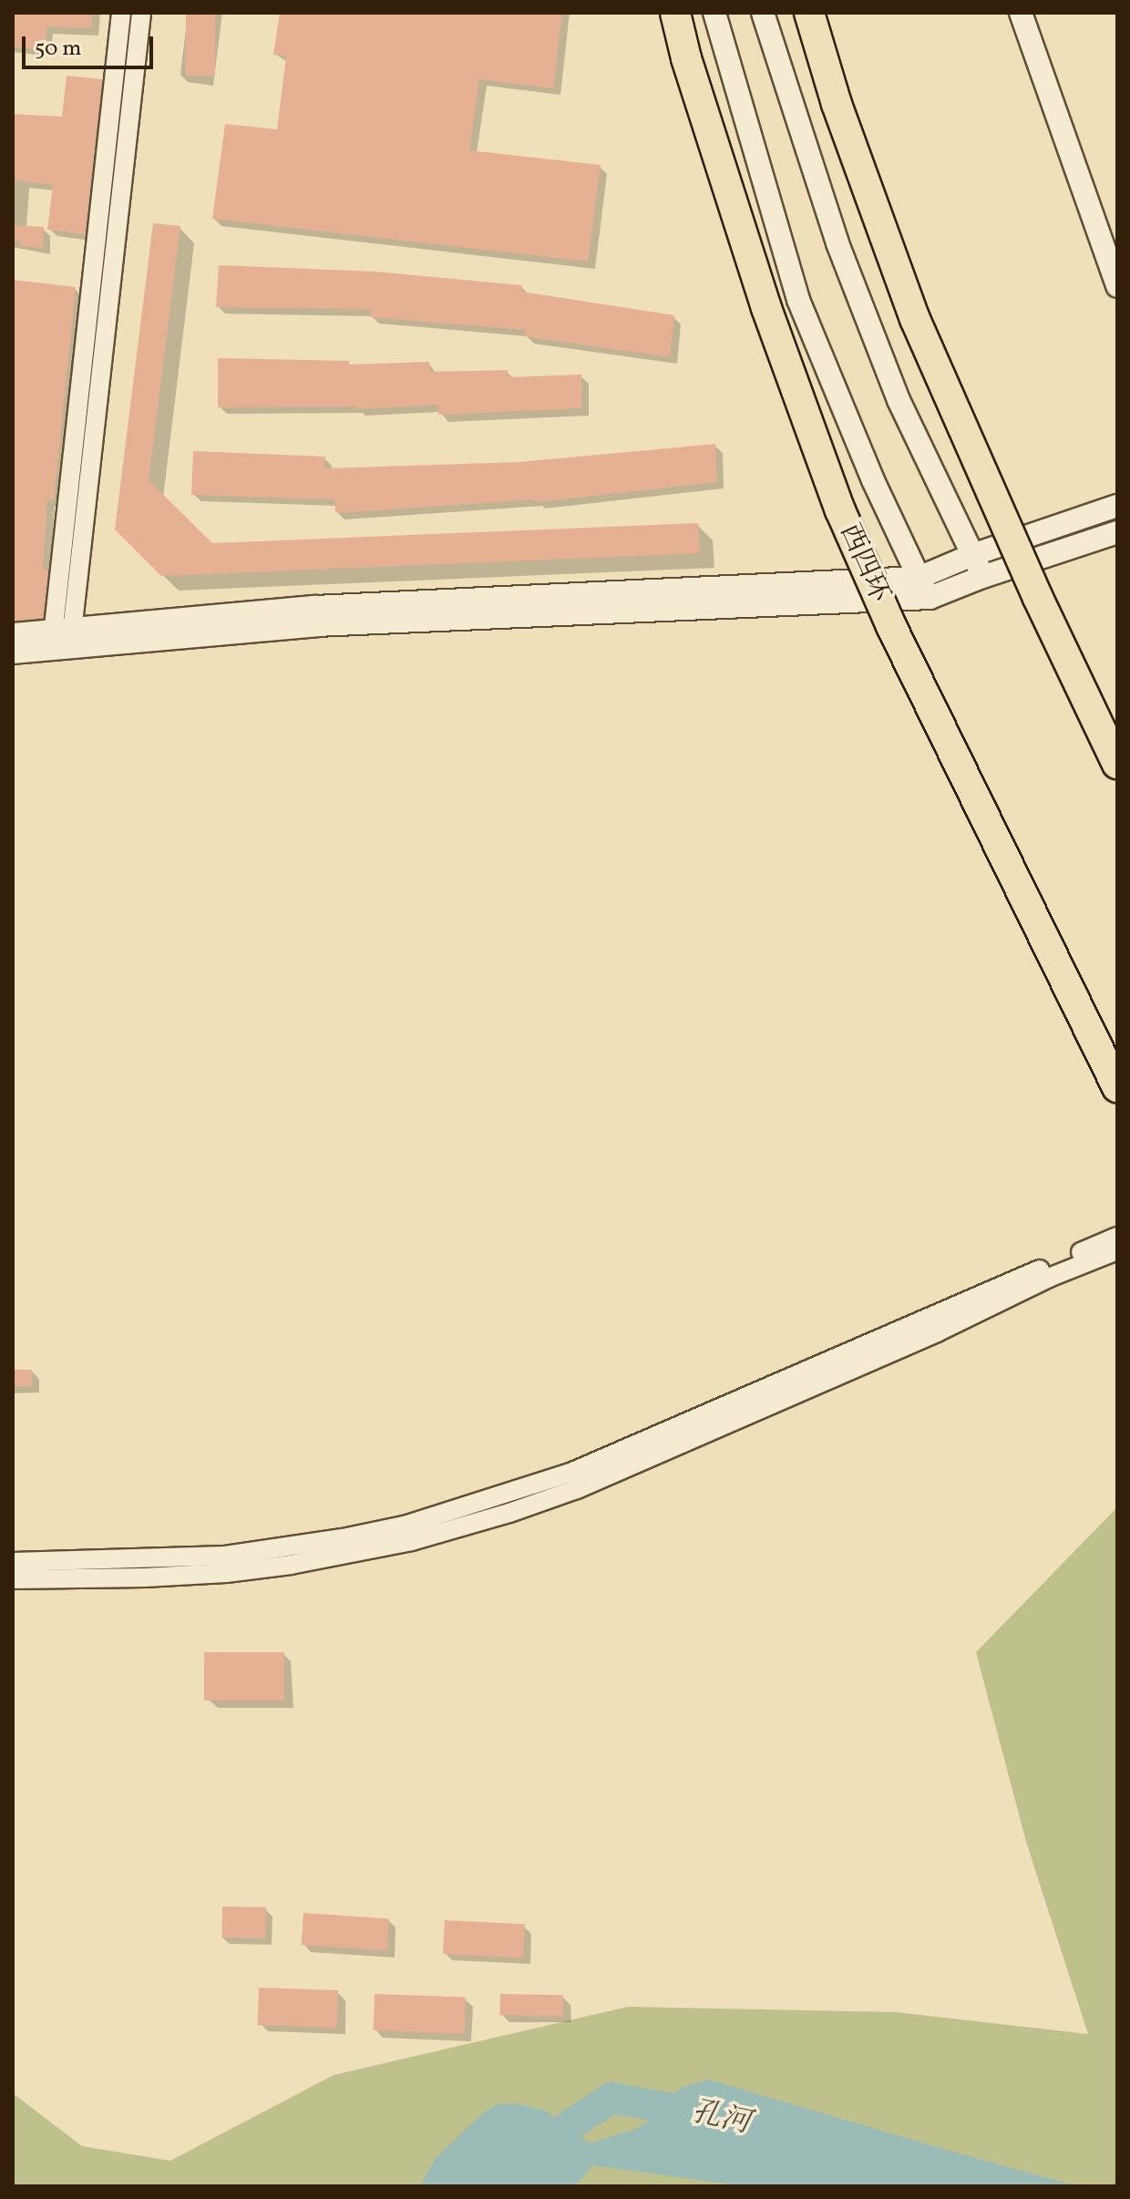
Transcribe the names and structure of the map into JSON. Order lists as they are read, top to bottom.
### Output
{
  "streets": {
    "highway": ["西四环"]
  },
  "water": ["孔河"],
  "scale_bar": "50 m"
}
